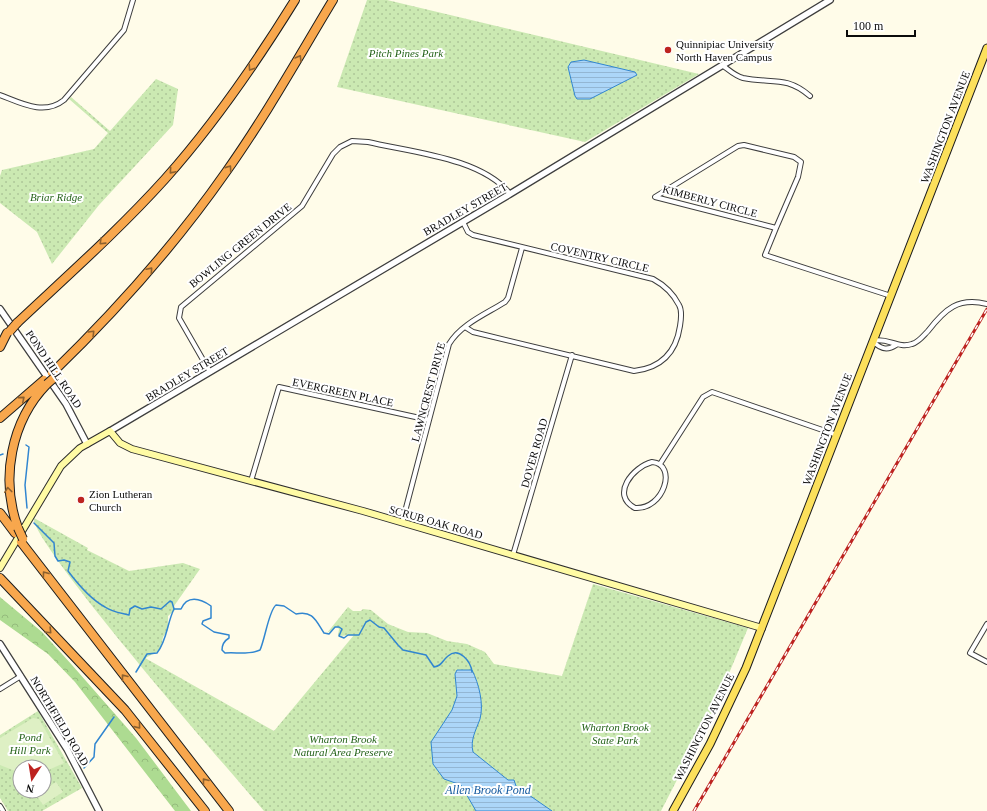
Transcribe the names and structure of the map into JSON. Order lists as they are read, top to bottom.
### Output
{
  "streets": {
    "main road": ["WASHINGTON AVENUE", "SCRUB OAK ROAD"],
    "street": [
      "KIMBERLY CIRCLE",
      "BRADLEY STREET",
      "BOWLING GREEN DRIVE",
      "COVENTRY CIRCLE",
      "POND HILL ROAD",
      "EVERGREEN PLACE",
      "LAWNCREST DRIVE",
      "DOVER ROAD",
      "NORTHFIELD ROAD"
    ]
  },
  "crossings": [
    ["WASHINGTON AVENUE", "KIMBERLY CIRCLE"],
    ["WASHINGTON AVENUE", "SCRUB OAK ROAD"],
    ["BRADLEY STREET", "BOWLING GREEN DRIVE"],
    ["BRADLEY STREET", "COVENTRY CIRCLE"],
    ["BRADLEY STREET", "SCRUB OAK ROAD"],
    ["COVENTRY CIRCLE", "LAWNCREST DRIVE"],
    ["COVENTRY CIRCLE", "DOVER ROAD"],
    ["EVERGREEN PLACE", "LAWNCREST DRIVE"],
    ["EVERGREEN PLACE", "SCRUB OAK ROAD"],
    ["LAWNCREST DRIVE", "SCRUB OAK ROAD"],
    ["DOVER ROAD", "SCRUB OAK ROAD"]
  ],
  "water": ["Allen Brook Pond"],
  "parks": [
    "Pitch Pines Park",
    "Briar Ridge",
    "Wharton Brook State Park",
    "Pond Hill Park",
    "Wharton Brook Natural Area Preserve"
  ],
  "places": ["Quinnipiac University North Haven Campus", "Zion Lutheran Church"],
  "scale_bar": "100 m",
  "north": "bottom"
}
